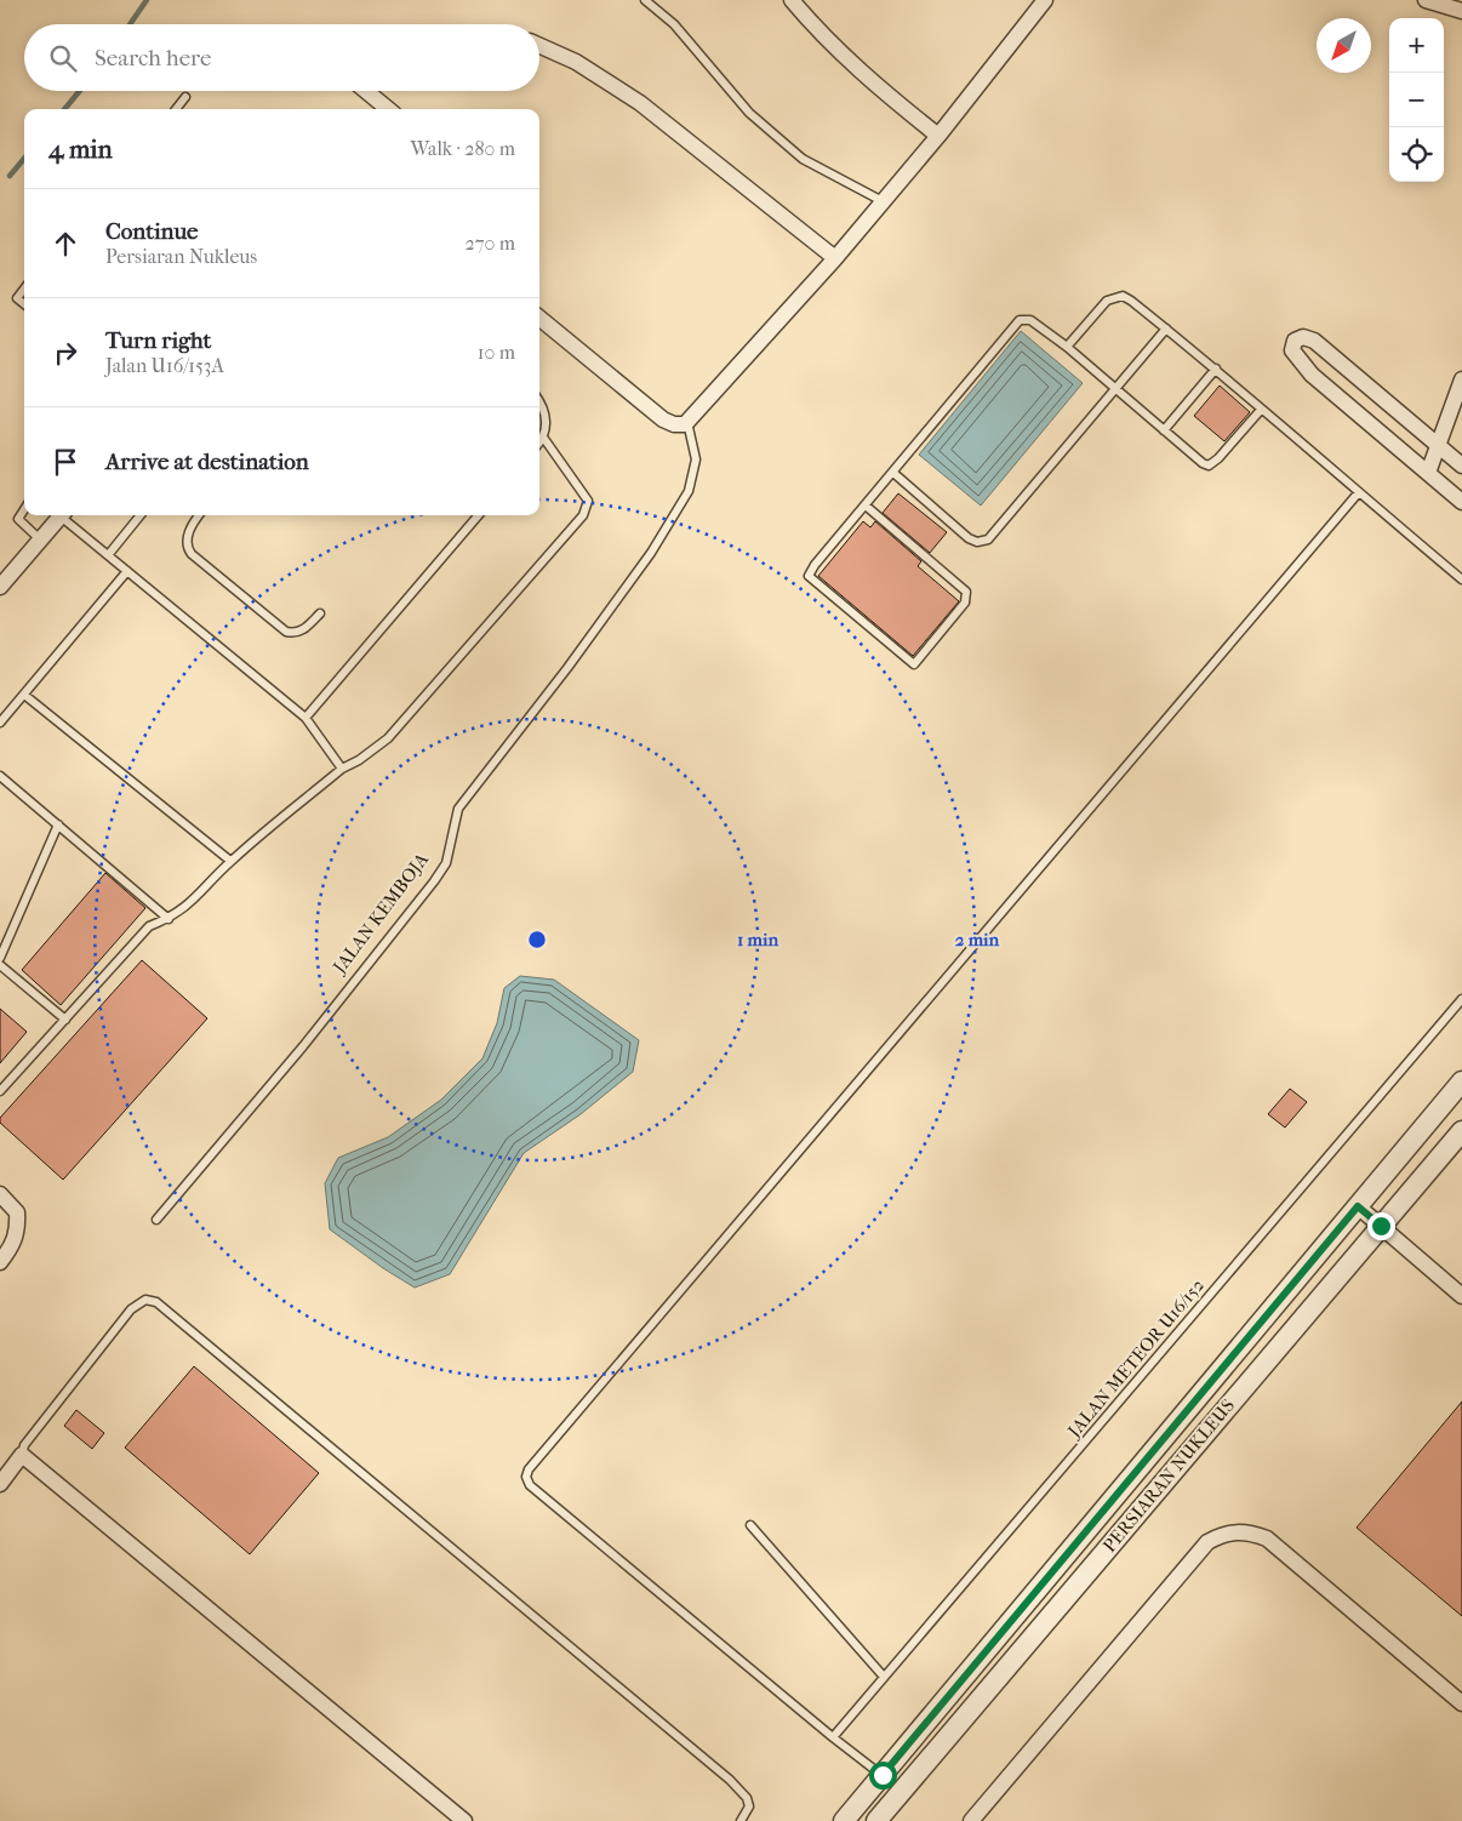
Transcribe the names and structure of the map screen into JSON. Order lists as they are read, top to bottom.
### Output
{
  "streets": {
    "street": ["PERSIARAN NUKLEUS"],
    "lane": ["JALAN KEMBOJA", "JALAN METEOR U16/152"]
  },
  "north": "bottom left",
  "page": {
    "map_buttons": ["+", "−"],
    "search": "Search here",
    "heading": ["4 min", "Walk · 280 m"],
    "list": [
      ["Continue", "Persiaran Nukleus", "270 m"],
      ["Turn right", "Jalan U16/153A", "10 m"],
      "Arrive at destination"
    ]
  },
  "rings": ["1 min", "2 min"]
}
